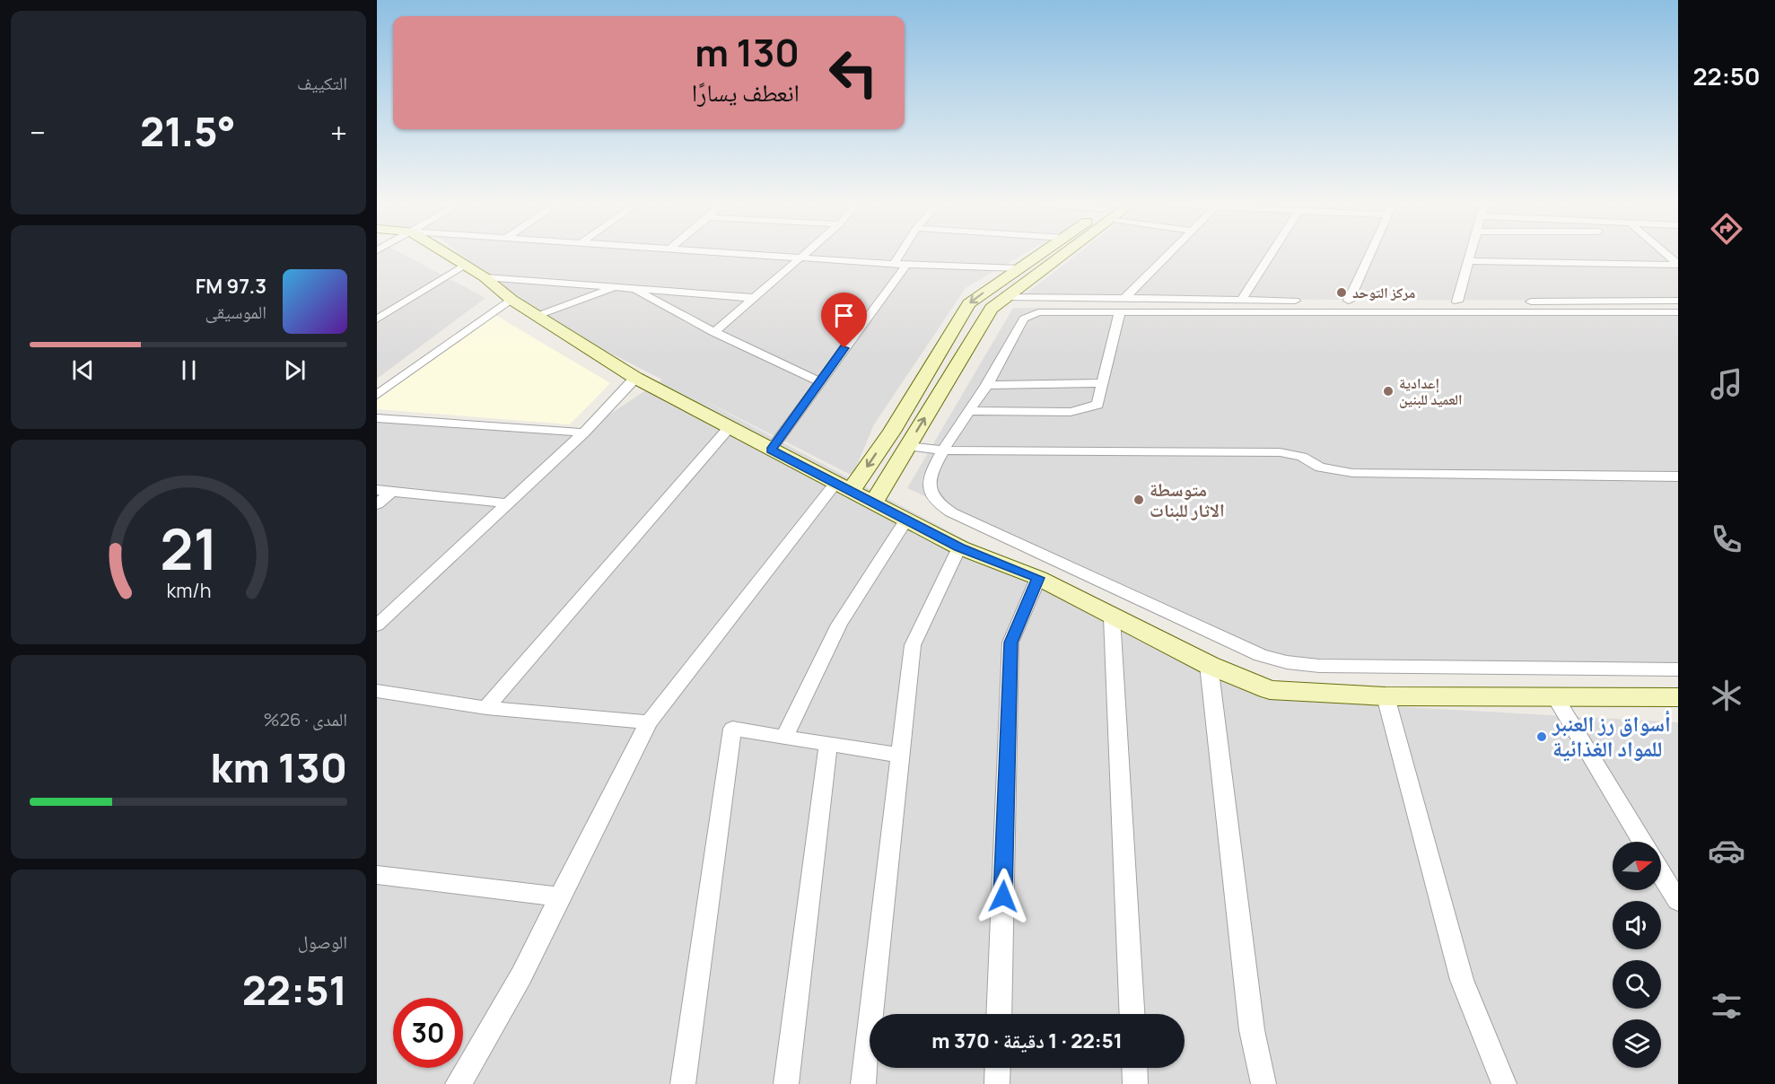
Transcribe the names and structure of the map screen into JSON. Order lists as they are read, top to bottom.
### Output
{
  "places": [
    "مركز التوحد",
    "إعدادية العميد للبنين",
    "متوسطة الاثار للبنات",
    "أسواق رز العنبر للمواد الغذائية"
  ],
  "north": "right",
  "page": {
    "tabs": "22:50",
    "tile": [
      "التكييف",
      ["المدى · 26%", "130 km"],
      ["الوصول", "22:51"]
    ],
    "turn": ["130 m", "انعطف يسارًا"],
    "heat": ["−", "21.5°", "+"],
    "song": ["97.3 FM", "الموسيقى"],
    "limit": "30",
    "trip": "22:51 · 1 دقيقة · 370 m",
    "gauge": ["21", "km/h"]
  }
}
